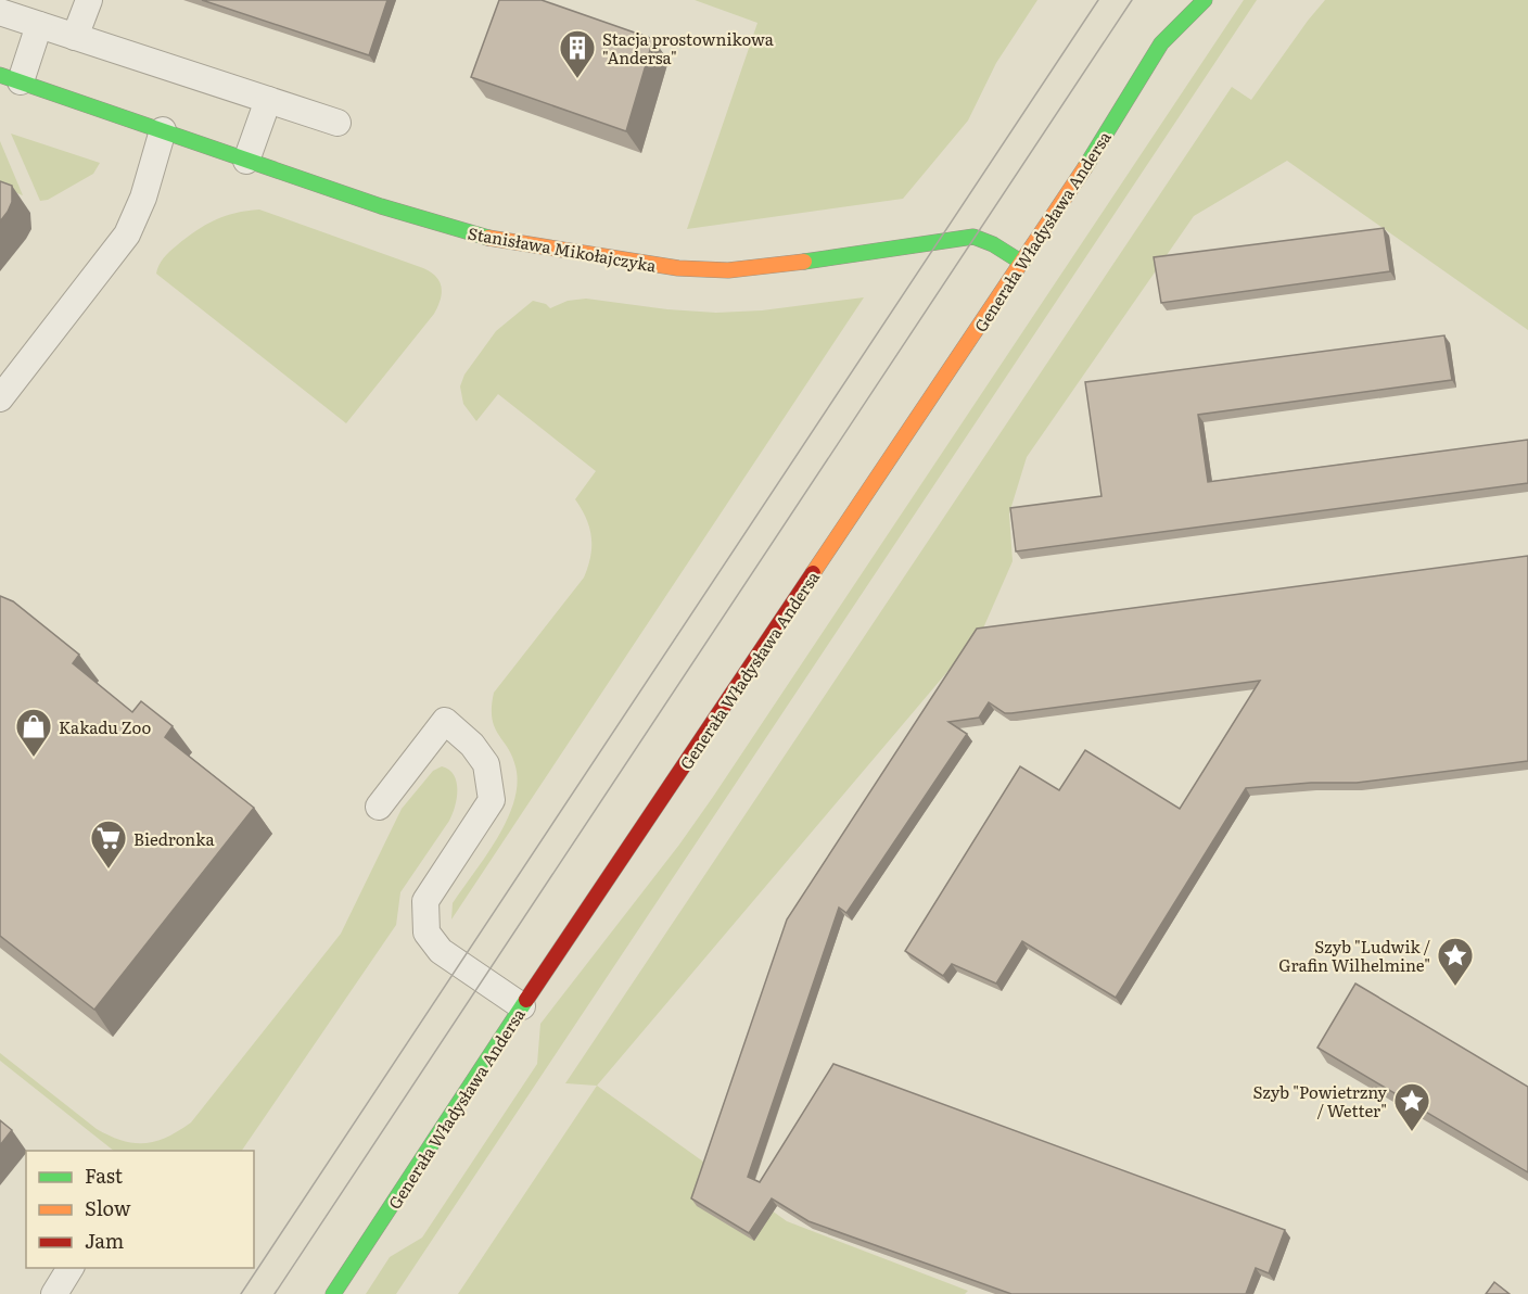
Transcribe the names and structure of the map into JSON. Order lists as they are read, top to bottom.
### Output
{
  "streets": {
    "main road": ["Generała Władysława Andersa", "Stanisława Mikołajczyka"]
  },
  "crossings": [
    ["Generała Władysława Andersa", "Stanisława Mikołajczyka"]
  ],
  "places": {
    "building": ["Stacja prostownikowa \"Andersa\""],
    "shop": ["Kakadu Zoo"],
    "supermarket": ["Biedronka"],
    "place": ["Szyb \"Ludwik / Grafin Wilhelmine\"", "Szyb \"Powietrzny / Wetter\""]
  },
  "legend": ["Fast", "Slow", "Jam"]
}
